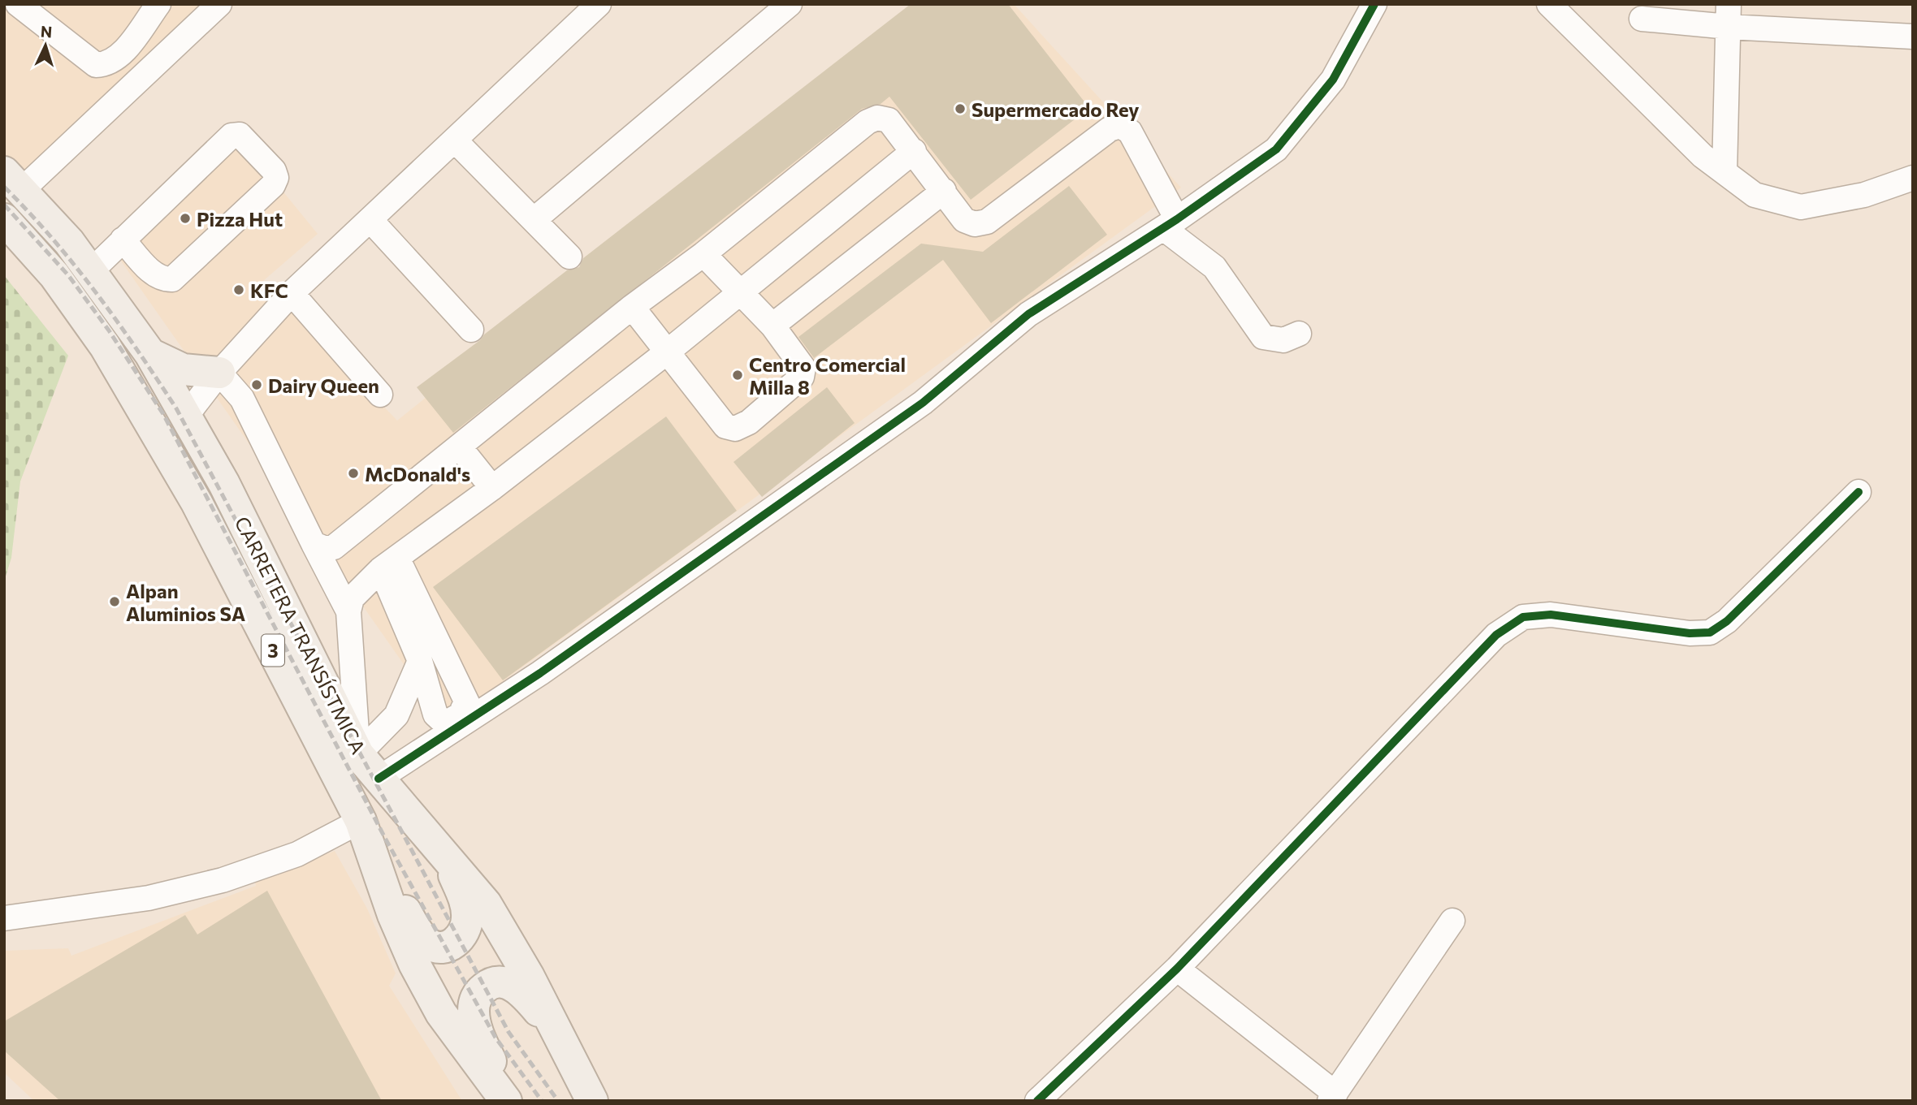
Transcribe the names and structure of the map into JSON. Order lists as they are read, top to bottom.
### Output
{
  "streets": {
    "main road": ["CARRETERA TRANSÍSTMICA", "3"]
  },
  "places": [
    "Supermercado Rey",
    "Pizza Hut",
    "KFC",
    "Centro Comercial Milla 8",
    "Dairy Queen",
    "McDonald's",
    "Alpan Aluminios SA"
  ],
  "north": "top"
}
